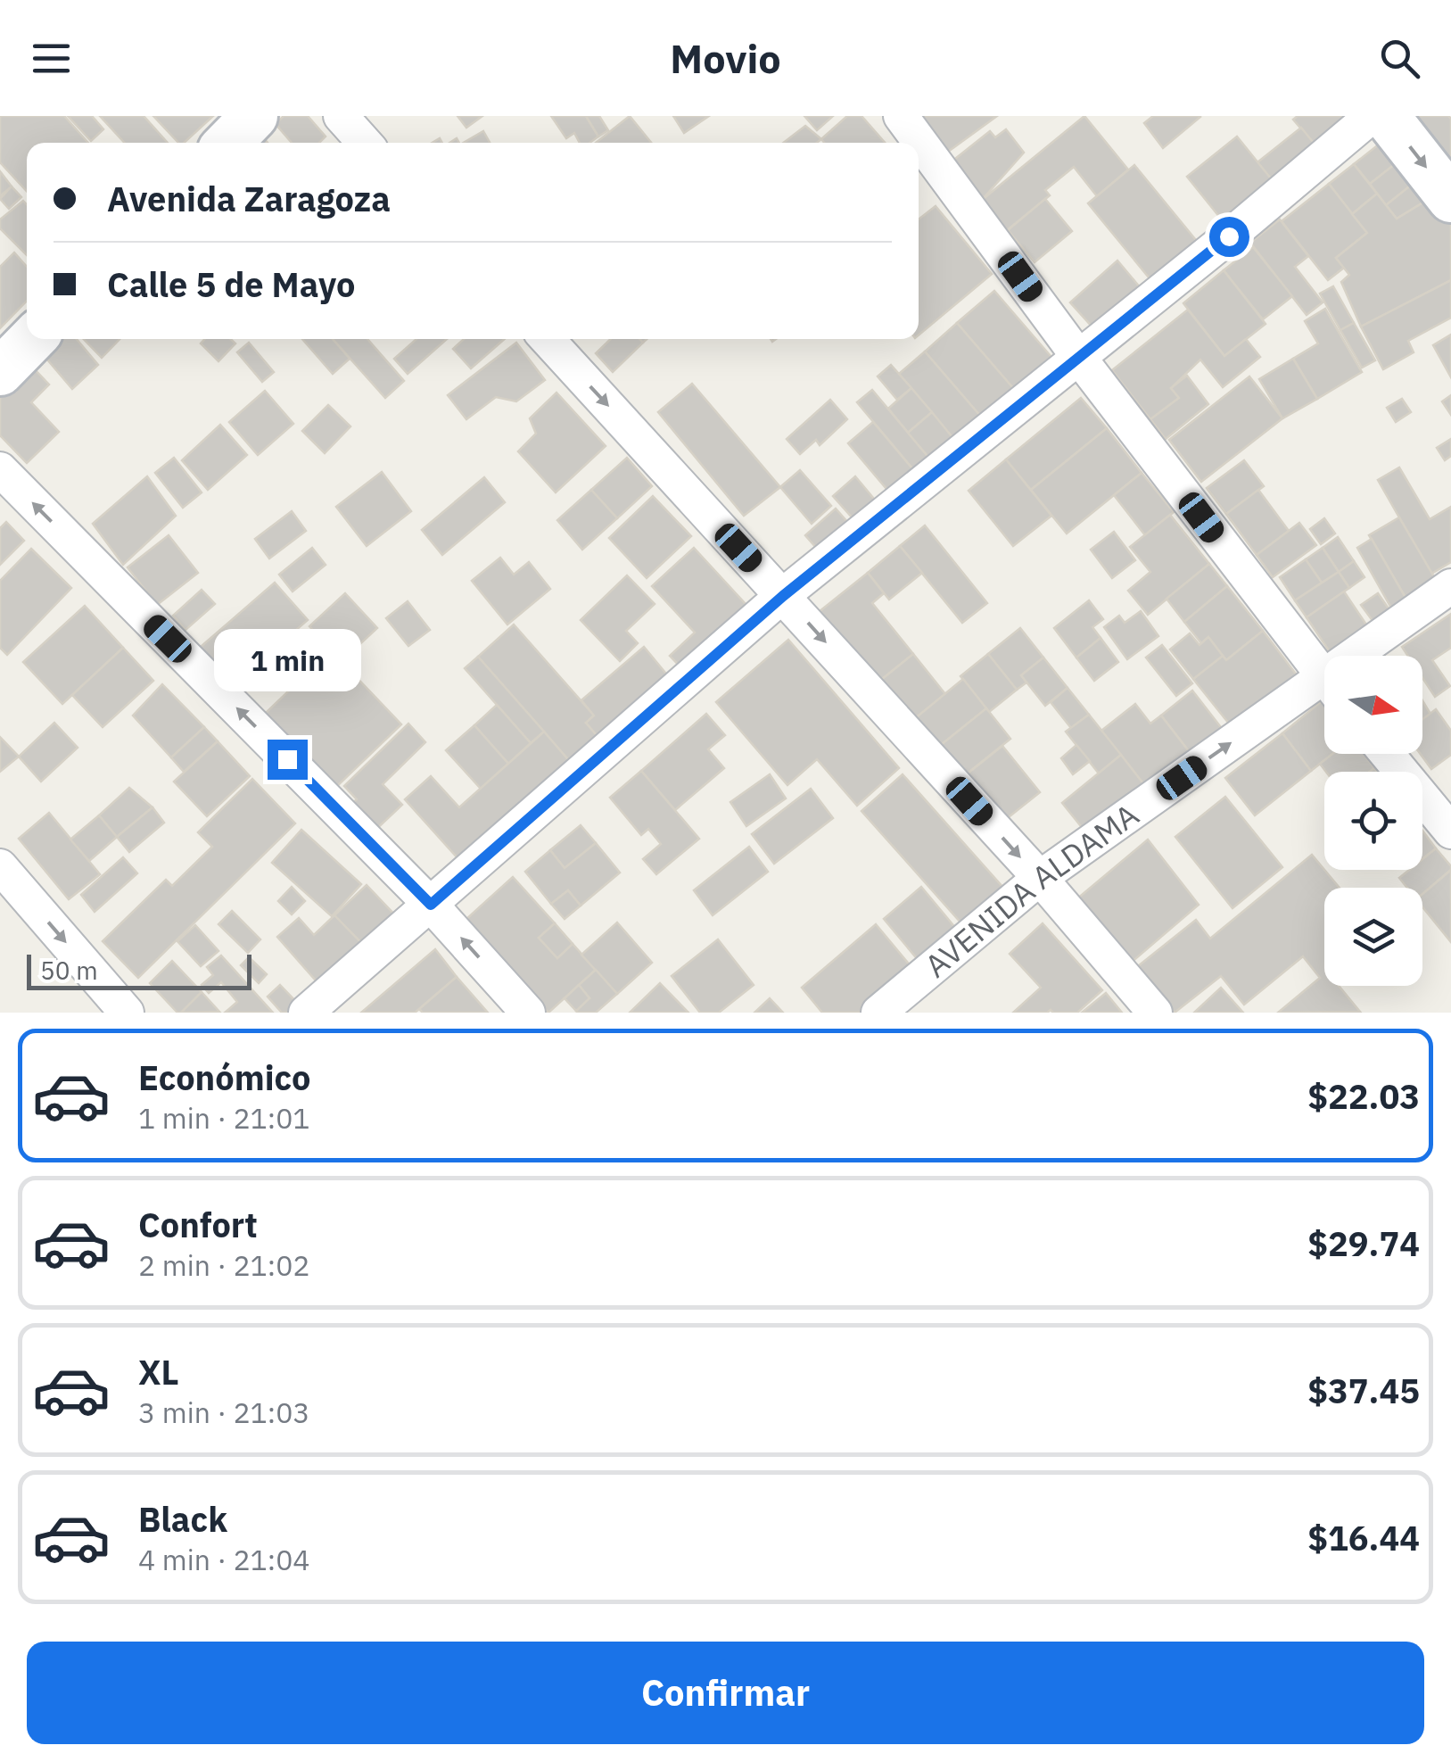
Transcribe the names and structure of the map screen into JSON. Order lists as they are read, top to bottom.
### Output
{
  "streets": {
    "street": ["AVENIDA ALDAMA"]
  },
  "one_way": ["AVENIDA ALDAMA"],
  "scale_bar": "50 m",
  "north": "right",
  "page": {
    "header": "Movio",
    "banner": ["Avenida Zaragoza", "Calle 5 de Mayo"],
    "bubble": "1 min",
    "scale": "50 m",
    "list": [
      {
        "name": "Económico",
        "note": "1 min · 21:01",
        "value": "$22.03"
      },
      {
        "name": "Confort",
        "note": "2 min · 21:02",
        "value": "$29.74"
      },
      {
        "name": "XL",
        "note": "3 min · 21:03",
        "value": "$37.45"
      },
      {
        "name": "Black",
        "note": "4 min · 21:04",
        "value": "$16.44"
      }
    ],
    "buttons": "Confirmar"
  }
}
